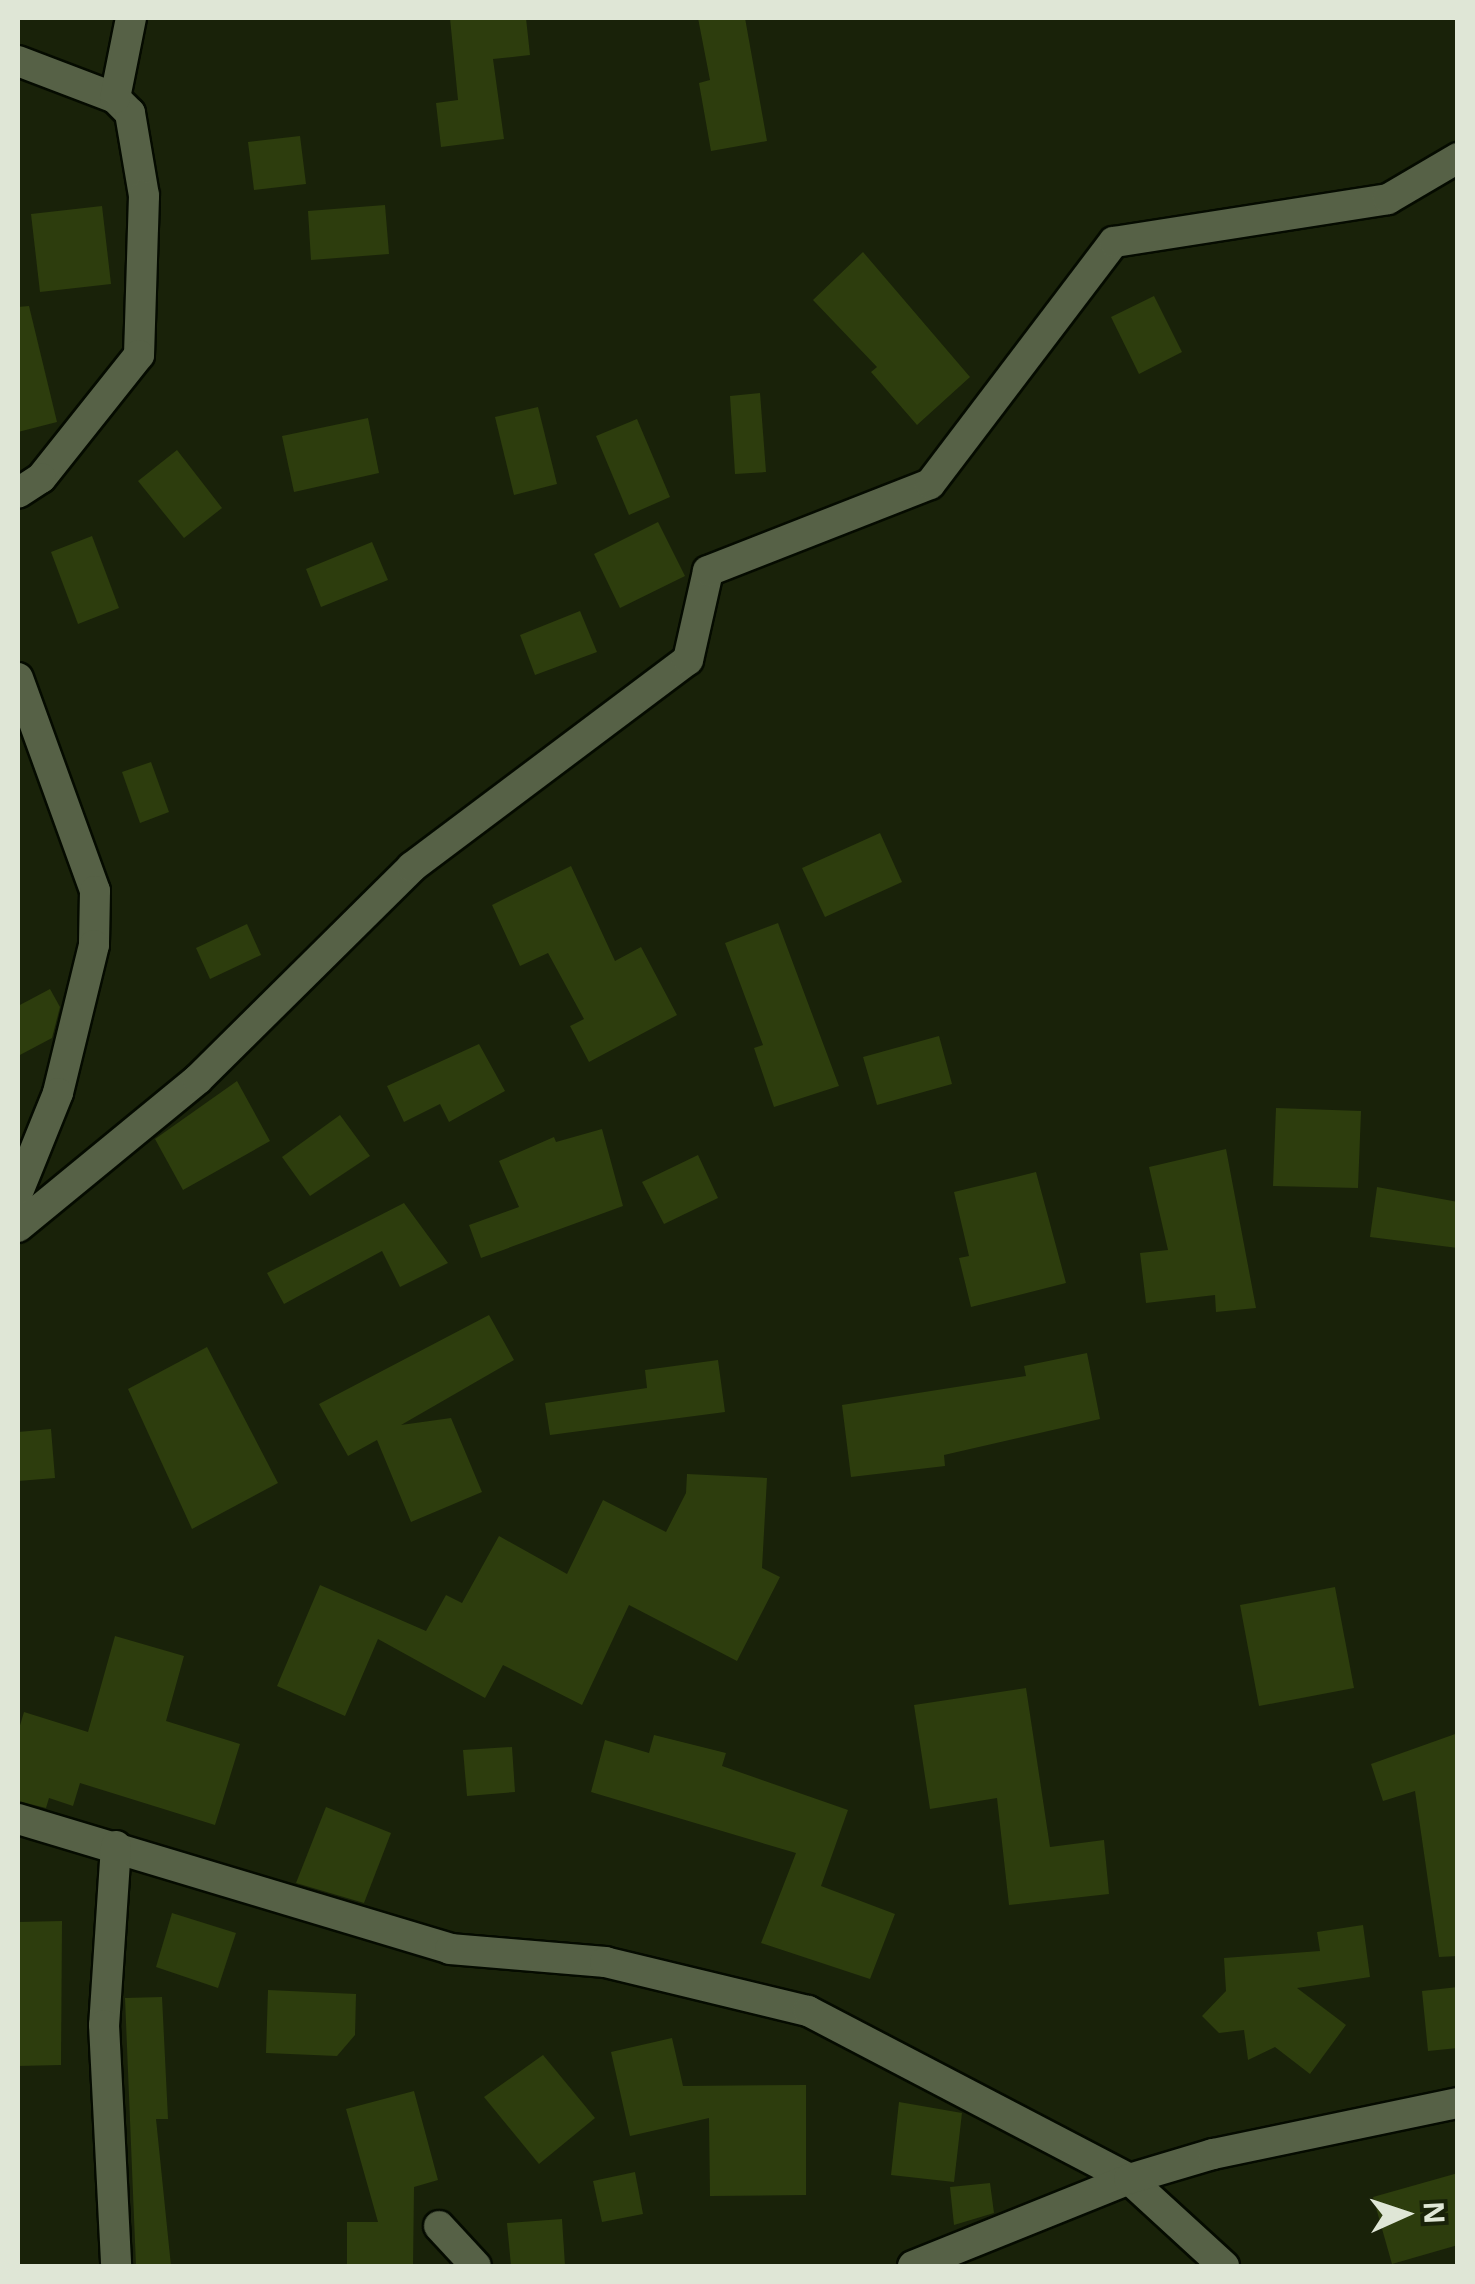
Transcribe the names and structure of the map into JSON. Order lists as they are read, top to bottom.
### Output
{
  "north": "right"
}
